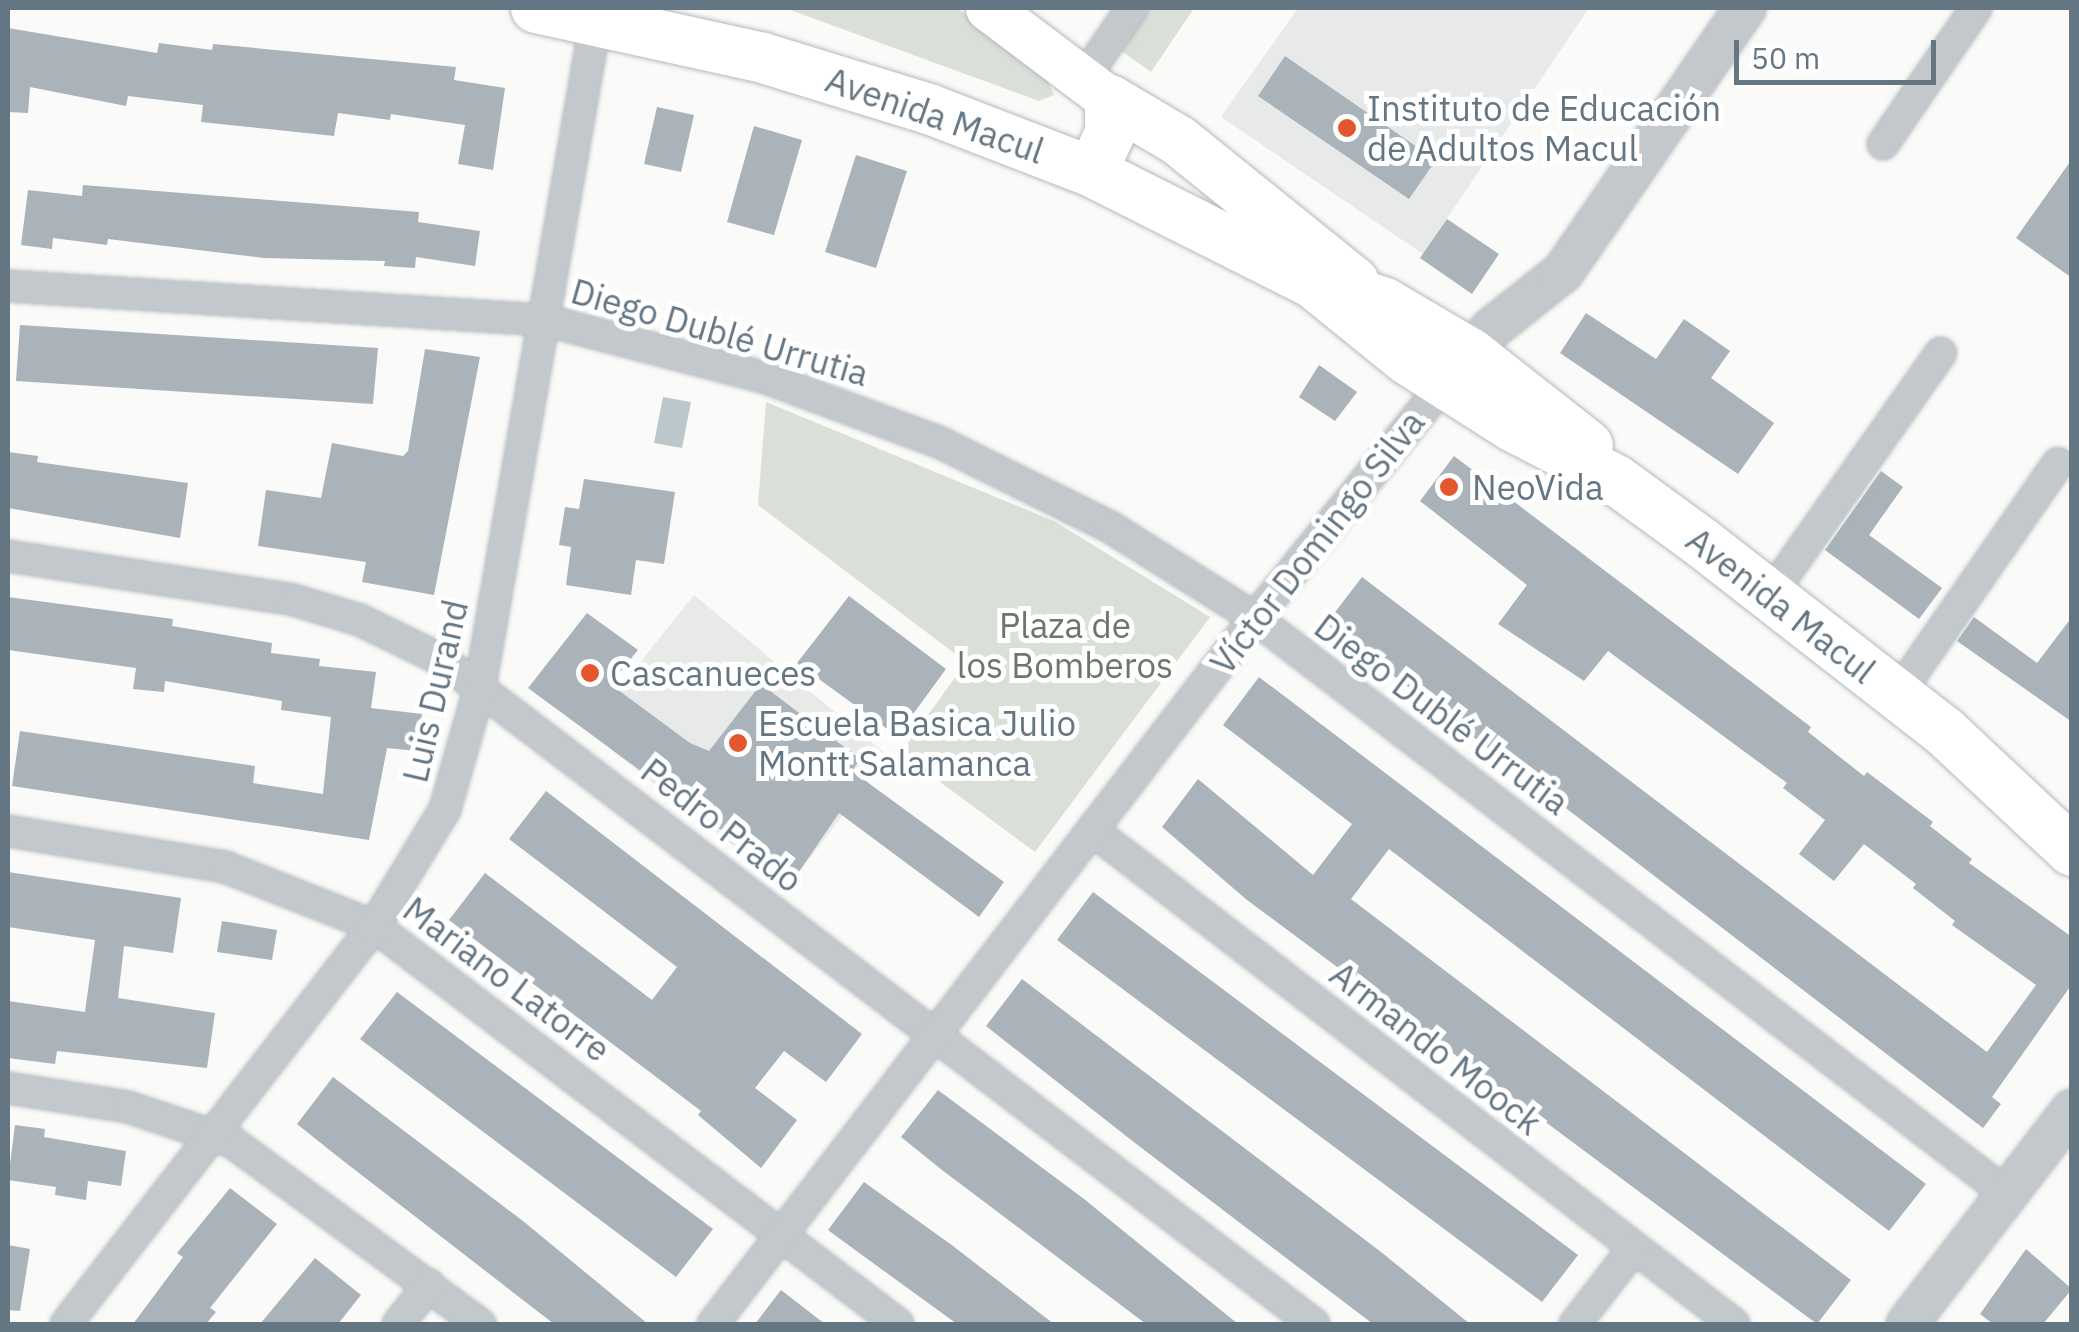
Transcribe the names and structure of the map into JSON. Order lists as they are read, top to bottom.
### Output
{
  "streets": {
    "main road": ["Avenida Macul"],
    "street": [
      "Diego Dublé Urrutia",
      "Víctor Domingo Silva",
      "Luis Durand",
      "Pedro Prado",
      "Mariano Latorre",
      "Armando Moock"
    ]
  },
  "crossings": [
    ["Avenida Macul", "Víctor Domingo Silva"],
    ["Avenida Macul", "Luis Durand"],
    ["Diego Dublé Urrutia", "Víctor Domingo Silva"],
    ["Diego Dublé Urrutia", "Luis Durand"],
    ["Víctor Domingo Silva", "Pedro Prado"],
    ["Víctor Domingo Silva", "Mariano Latorre"],
    ["Víctor Domingo Silva", "Armando Moock"],
    ["Luis Durand", "Pedro Prado"],
    ["Luis Durand", "Mariano Latorre"]
  ],
  "parks": ["Plaza de los Bomberos"],
  "places": [
    "Instituto de Educación de Adultos Macul",
    "NeoVida",
    "Cascanueces",
    "Escuela Basica Julio Montt Salamanca"
  ],
  "scale_bar": "50 m"
}
